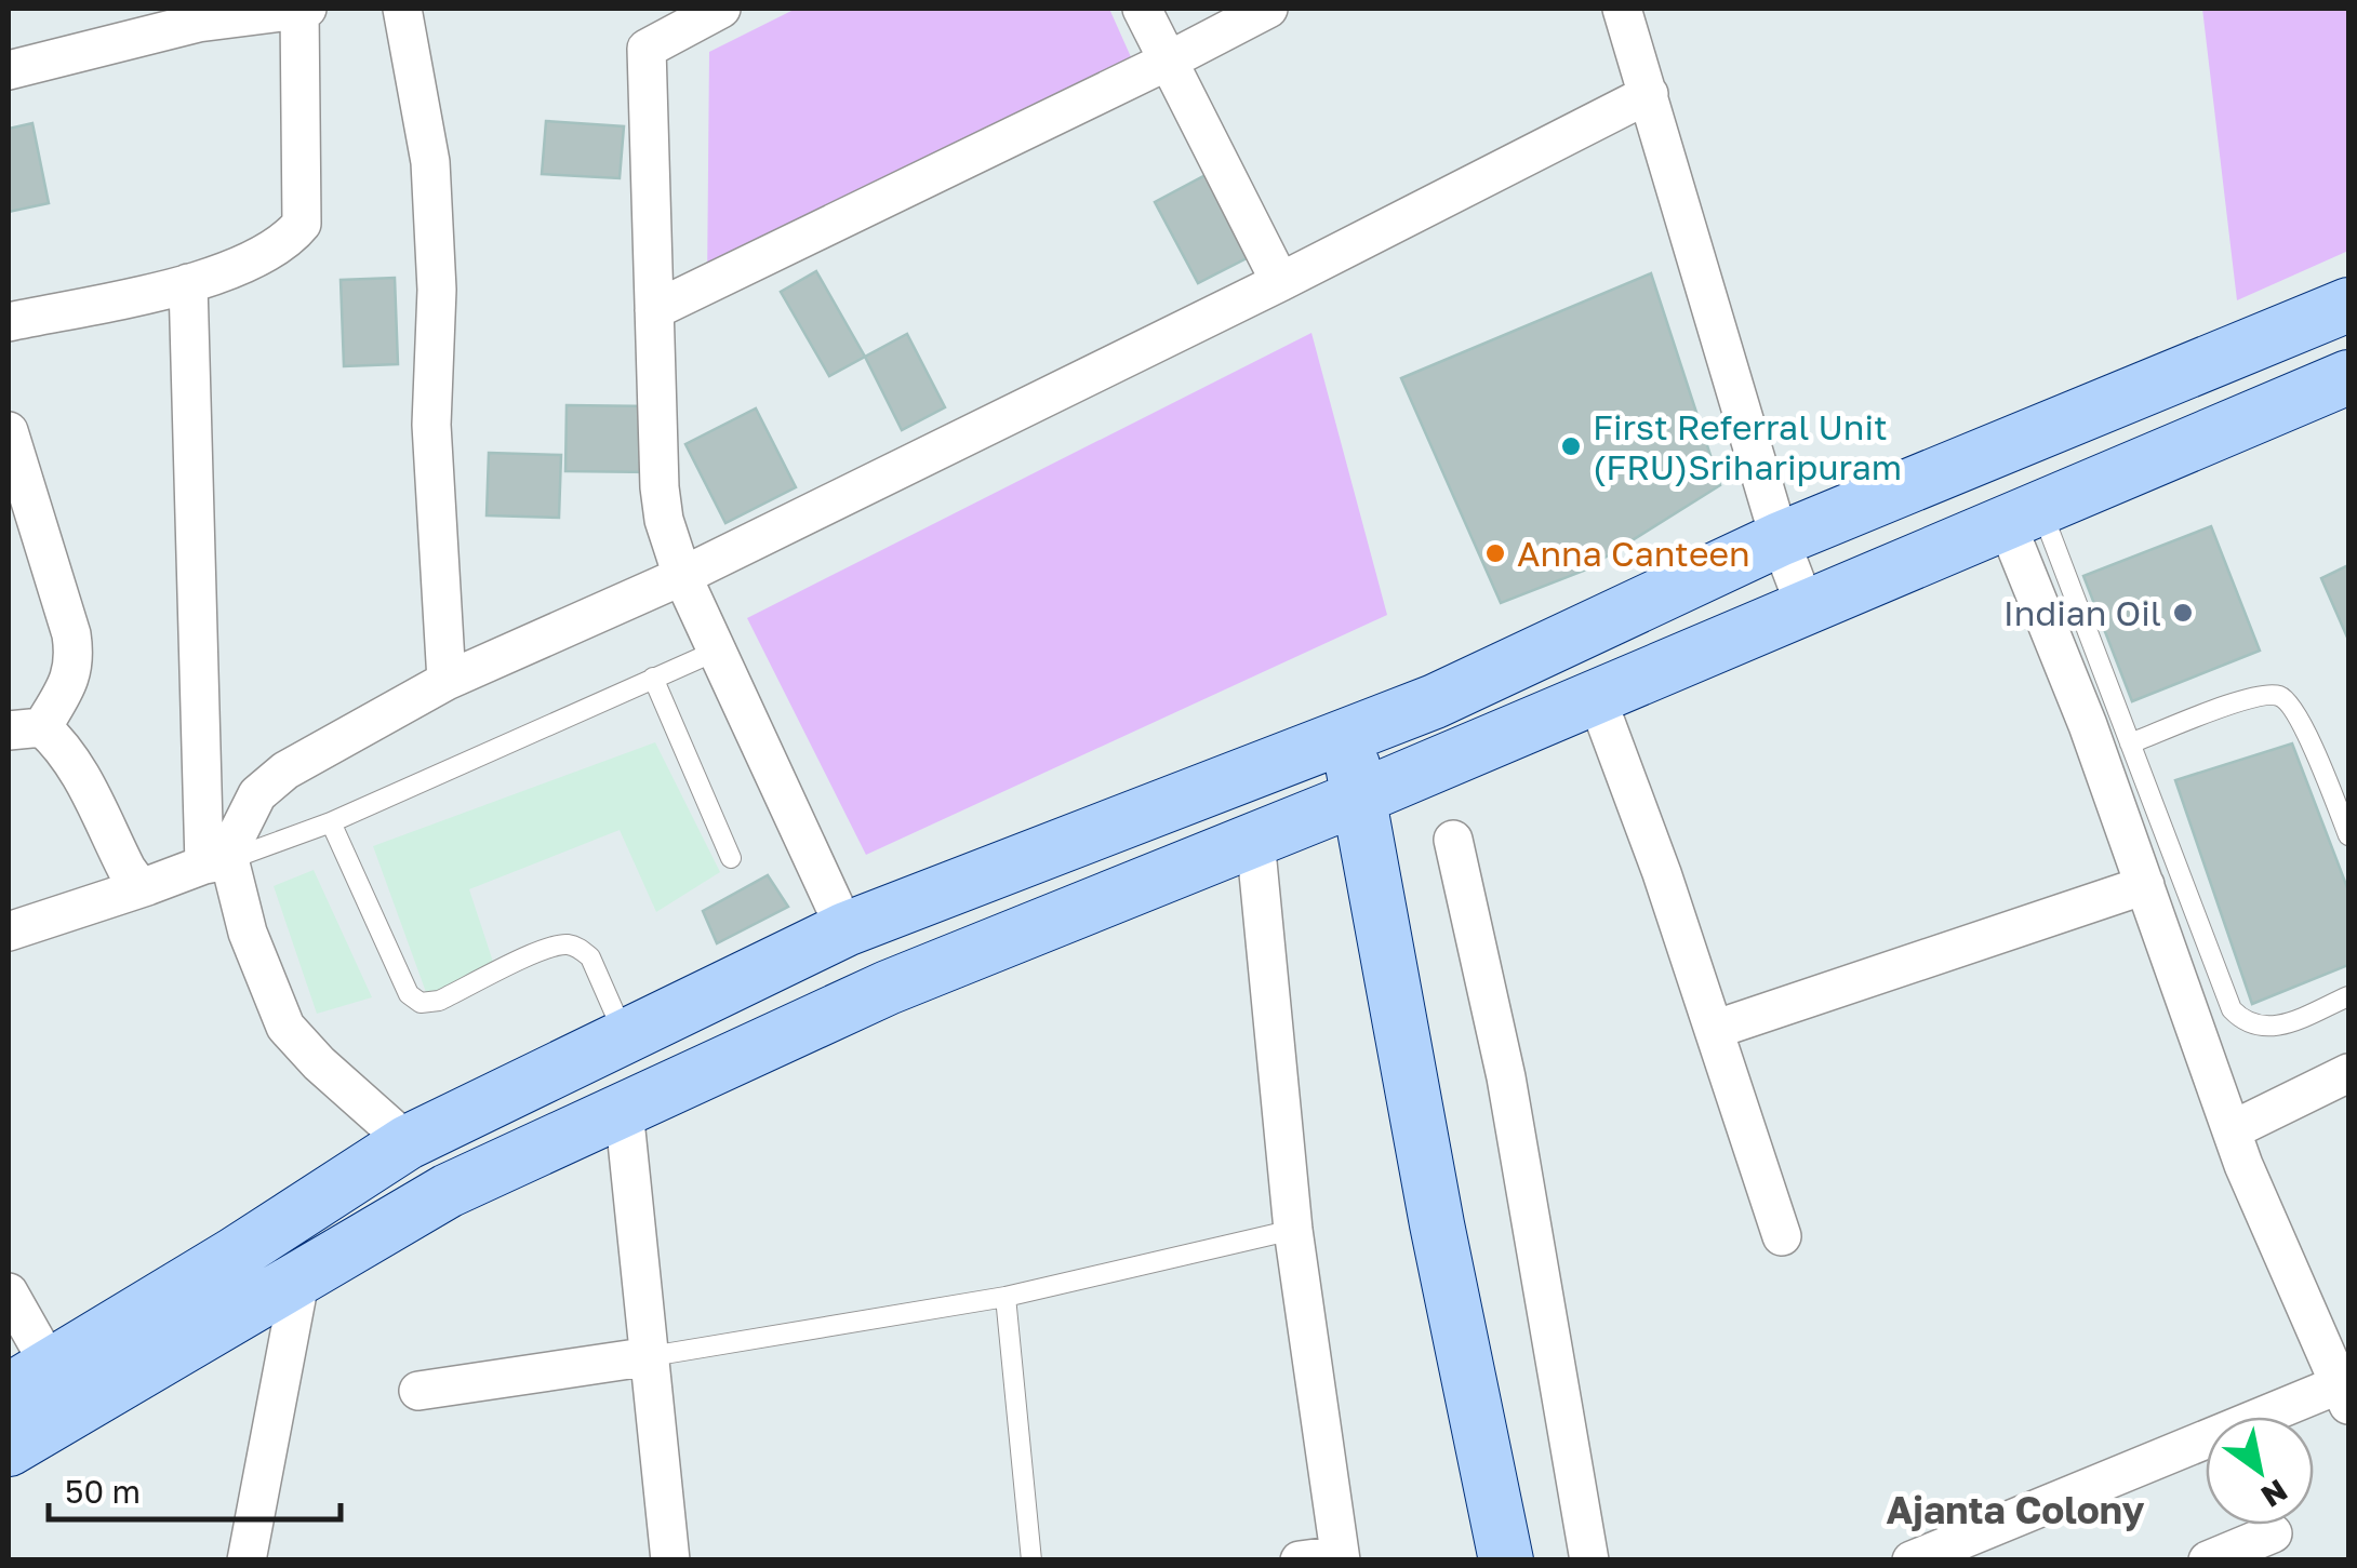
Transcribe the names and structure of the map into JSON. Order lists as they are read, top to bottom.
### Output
{
  "districts": ["Ajanta Colony"],
  "places": ["First Referral Unit (FRU)Sriharipuram", "Anna Canteen", "Indian Oil"],
  "scale_bar": "50 m",
  "north": "bottom right"
}
